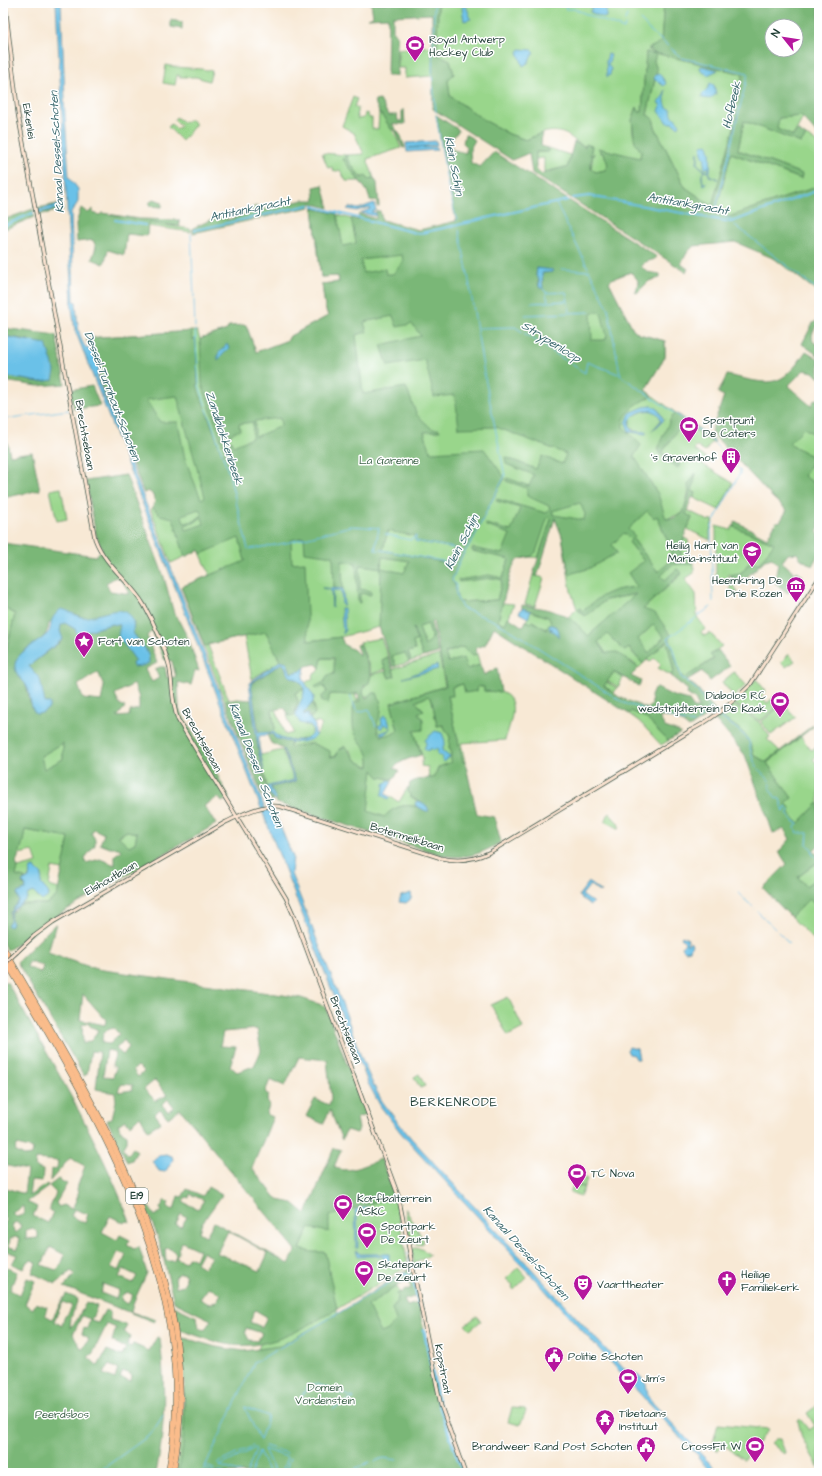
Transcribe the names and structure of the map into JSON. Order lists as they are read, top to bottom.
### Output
{
  "streets": {
    "highway": ["E19"],
    "main road": [
      "Eikenlei",
      "Brechtsebaan",
      "Botermelkbaan",
      "Elshoutbaan",
      "Kopstraat"
    ]
  },
  "crossings": [
    ["Eikenlei", "Brechtsebaan"],
    ["Brechtsebaan", "Botermelkbaan"],
    ["Brechtsebaan", "Elshoutbaan"],
    ["Brechtsebaan", "Kopstraat"],
    ["Botermelkbaan", "Elshoutbaan"]
  ],
  "districts": ["BERKENRODE"],
  "water": [
    "Hofbeek",
    "Kanaal Dessel-Schoten",
    "Klein Schijn",
    "Antitankgracht",
    "Strypenloop",
    "Dessel-Turnhout-Schoten",
    "Zandblokkenbeek",
    "Kanaal Dessel - Schoten"
  ],
  "parks": ["La Garenne", "Domein Vordenstein", "Peerdsbos"],
  "places": {
    "sports": [
      "Royal Antwerp Hockey Club",
      "Sportpunt De Caters",
      "Diabolos RC wedstrijdterrein De Kaak",
      "TC Nova",
      "Korfbalterrein ASKC",
      "Sportpark De Zeurt",
      "Skatepark De Zeurt",
      "Jim's",
      "CrossFit W"
    ],
    "building": ["'s Gravenhof"],
    "school or university": ["Heilig Hart van Maria-instituut"],
    "museum": ["Heemkring De Drie Rozen"],
    "place": ["Fort van Schoten"],
    "church": ["Heilige Familiekerk"],
    "theatre": ["Vaarttheater"],
    "public building": ["Politie Schoten", "Brandweer Rand Post Schoten"],
    "temple": ["Tibetaans Instituut"]
  },
  "north": "top left"
}
